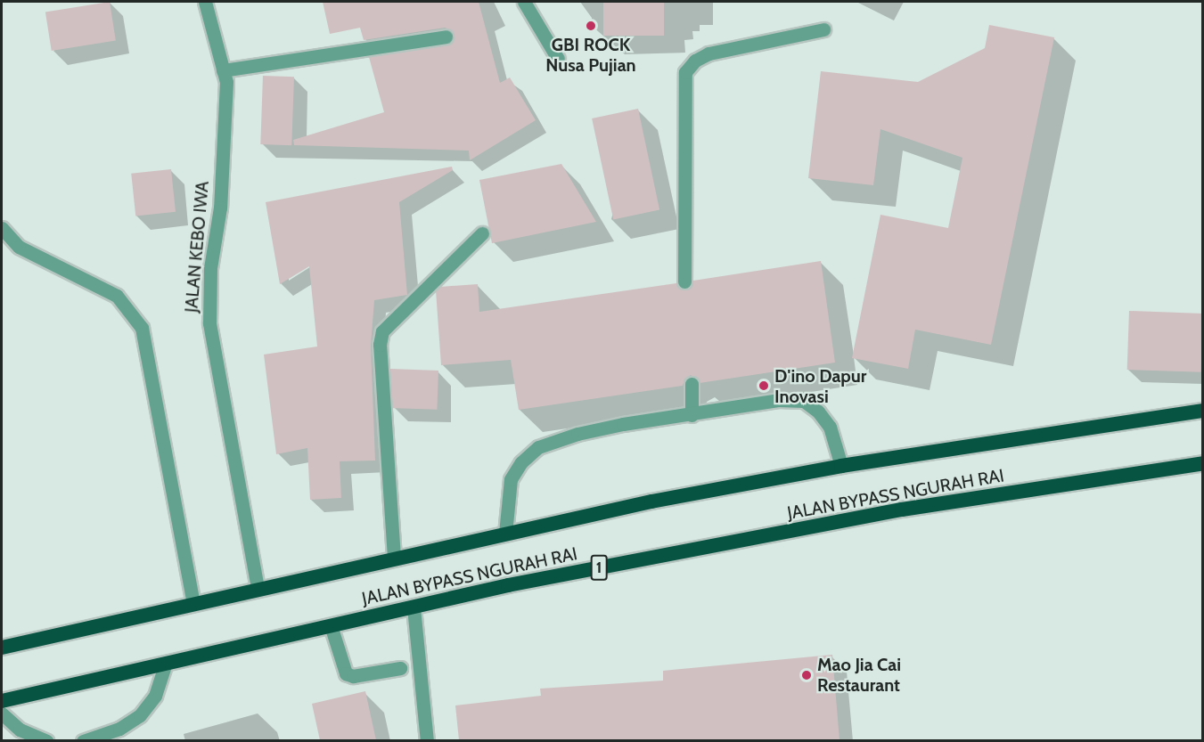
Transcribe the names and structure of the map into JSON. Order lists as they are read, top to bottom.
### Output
{
  "streets": {
    "highway": ["JALAN BYPASS NGURAH RAI", "1"],
    "street": ["JALAN KEBO IWA"]
  },
  "crossings": [
    ["JALAN KEBO IWA", "JALAN BYPASS NGURAH RAI"]
  ],
  "places": ["GBI ROCK Nusa Pujian", "D'ino Dapur Inovasi", "Mao Jia Cai Restaurant"]
}
